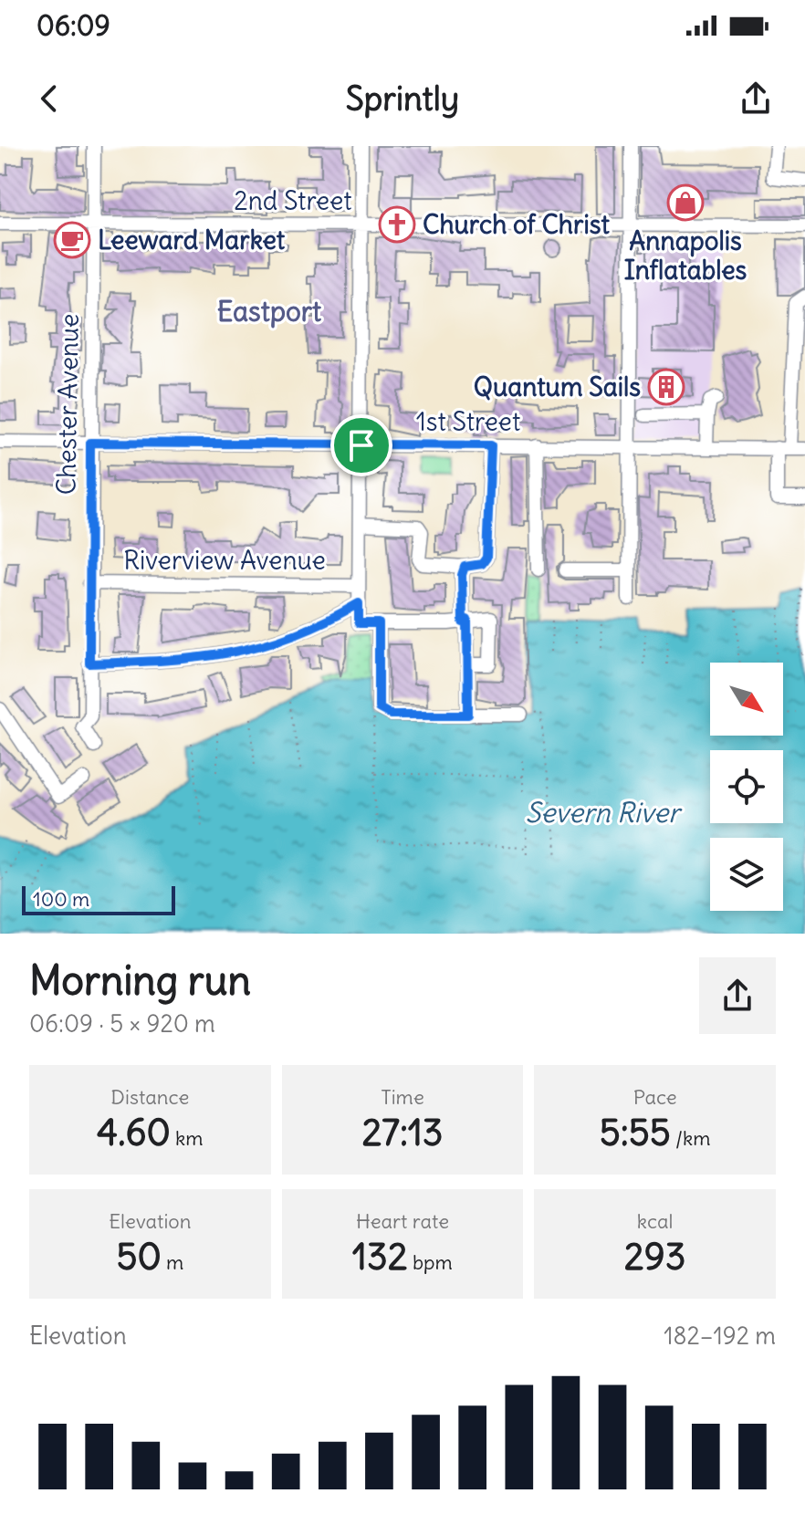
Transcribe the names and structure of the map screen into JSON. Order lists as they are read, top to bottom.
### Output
{
  "streets": {
    "street": [
      "2nd Street",
      "Chester Avenue",
      "1st Street",
      "Riverview Avenue"
    ]
  },
  "crossings": [
    ["2nd Street", "Chester Avenue"],
    ["Chester Avenue", "1st Street"],
    ["Chester Avenue", "Riverview Avenue"]
  ],
  "districts": ["Eastport"],
  "water": ["Severn River"],
  "places": {
    "shop": ["Annapolis Inflatables"],
    "church": ["Church of Christ"],
    "cafe": ["Leeward Market"],
    "building": ["Quantum Sails"]
  },
  "scale_bar": "100 m",
  "north": "bottom right",
  "page": {
    "status": "06:09",
    "header": "Sprintly",
    "scale": "100 m",
    "heading": ["Morning run", "06:09 · 5 × 920 m"],
    "stats": [
      ["Distance", "4.60 km"],
      ["Time", "27:13"],
      ["Pace", "5:55 /km"],
      ["Elevation", "50 m"],
      ["Heart rate", "132 bpm"],
      ["kcal", "293"]
    ],
    "chart": ["Elevation", "182–192 m"]
  }
}
